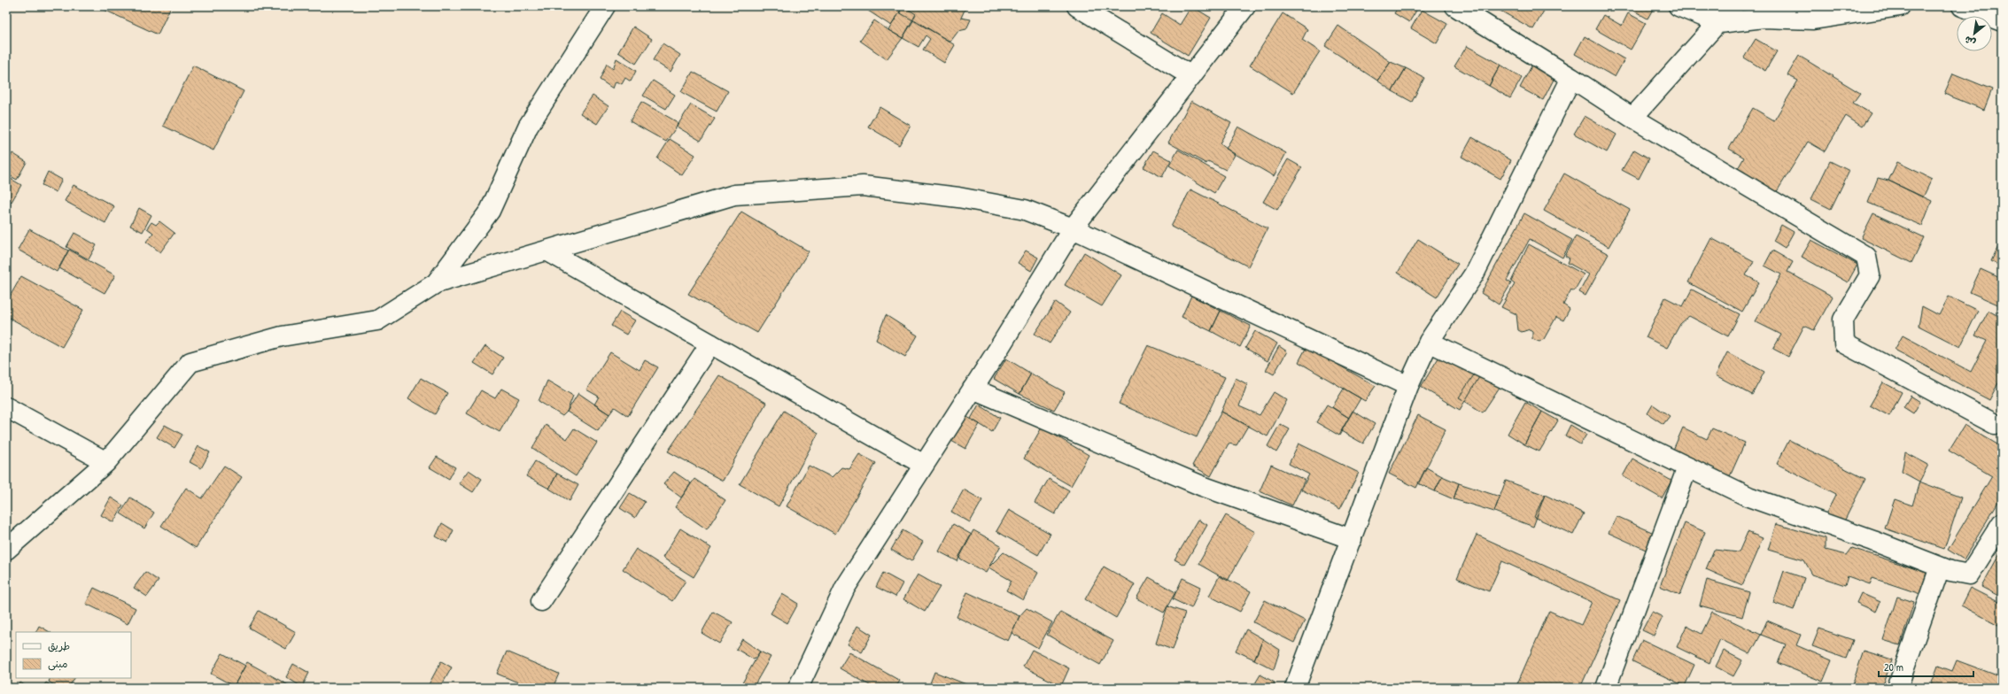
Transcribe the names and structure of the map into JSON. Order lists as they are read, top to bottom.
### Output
{
  "legend": ["طريق", "مبنى"],
  "scale_bar": "20 m",
  "north": "bottom left"
}
